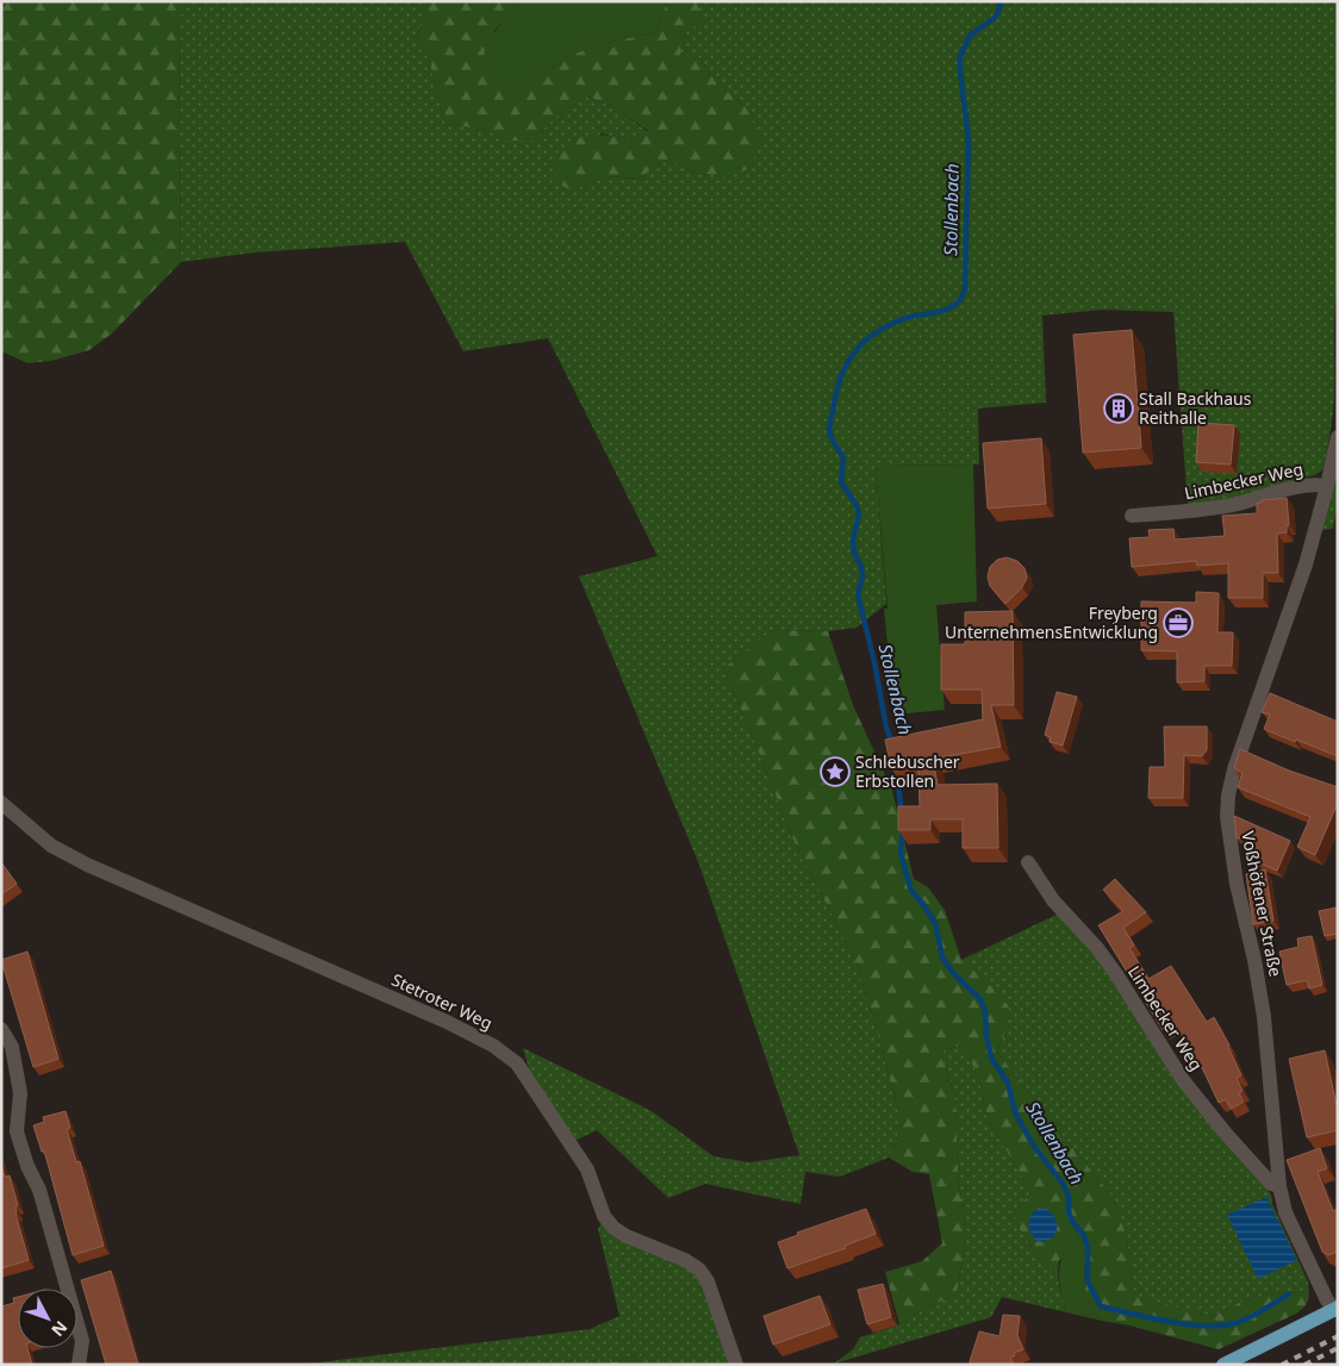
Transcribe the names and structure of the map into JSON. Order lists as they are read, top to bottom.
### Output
{
  "streets": {
    "street": ["Limbecker Weg", "Voßhöfener Straße", "Stetroter Weg"]
  },
  "crossings": [
    ["Limbecker Weg", "Voßhöfener Straße"]
  ],
  "water": ["Stollenbach"],
  "places": {
    "building": ["Stall Backhaus Reithalle"],
    "office": ["Freyberg UnternehmensEntwicklung"],
    "place": ["Schlebuscher Erbstollen"]
  },
  "north": "bottom right"
}
